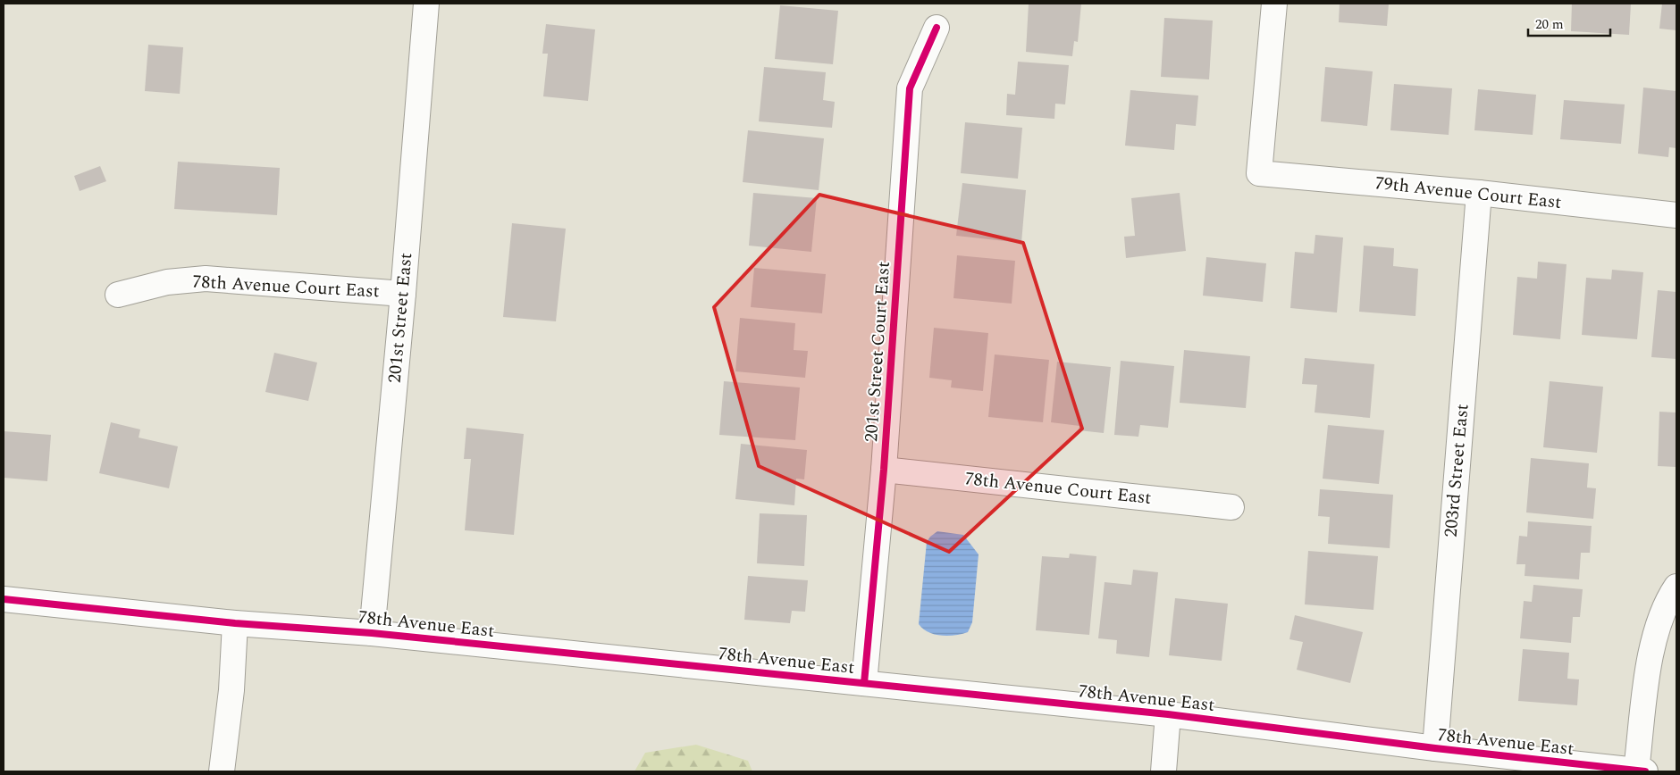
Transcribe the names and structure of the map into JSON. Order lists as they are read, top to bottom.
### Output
{
  "streets": {
    "street": [
      "79th Avenue Court East",
      "78th Avenue Court East",
      "201st Street East",
      "201st Street Court East",
      "203rd Street East",
      "78th Avenue East"
    ]
  },
  "crossings": [
    ["79th Avenue Court East", "203rd Street East"],
    ["78th Avenue Court East", "201st Street East"],
    ["78th Avenue Court East", "201st Street Court East"],
    ["201st Street East", "78th Avenue East"],
    ["201st Street Court East", "78th Avenue East"],
    ["203rd Street East", "78th Avenue East"]
  ],
  "scale_bar": "20 m"
}
